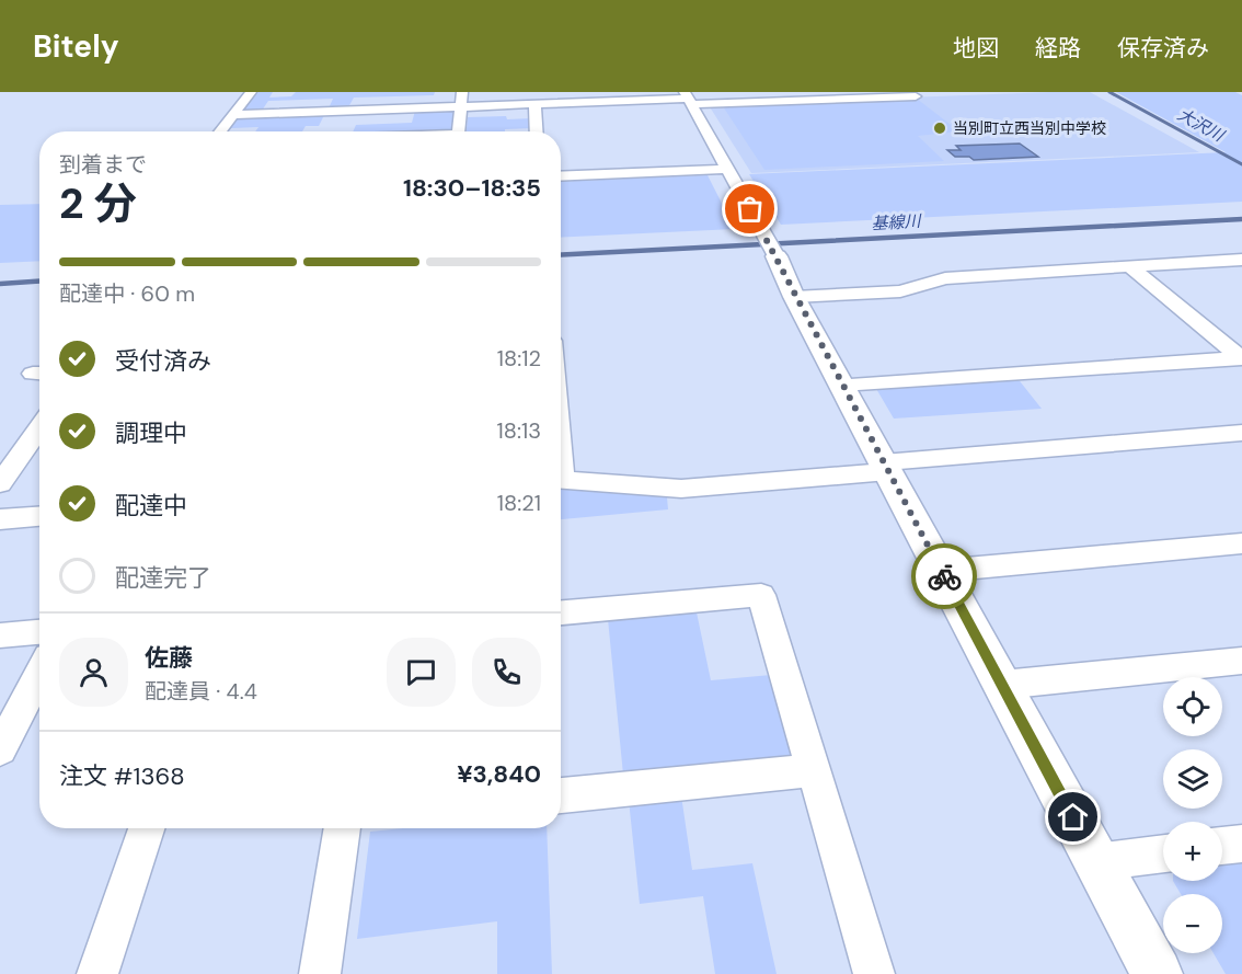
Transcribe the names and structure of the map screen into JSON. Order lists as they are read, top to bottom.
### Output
{
  "water": ["大沢川", "基線川"],
  "places": ["当別町立西当別中学校"],
  "page": {
    "header": "Bitely",
    "nav": ["地図", "経路", "保存済み"],
    "heading": ["2 分", "到着まで", "18:30–18:35"],
    "panel": [
      "佐藤",
      "配達員 · 4.4",
      "注文 #1368",
      "¥3,840"
    ],
    "bar": "配達中 · 60 m",
    "list": [
      ["受付済み", "18:12"],
      ["調理中", "18:13"],
      ["配達中", "18:21"],
      "配達完了"
    ],
    "map_buttons": ["+", "−"]
  }
}
